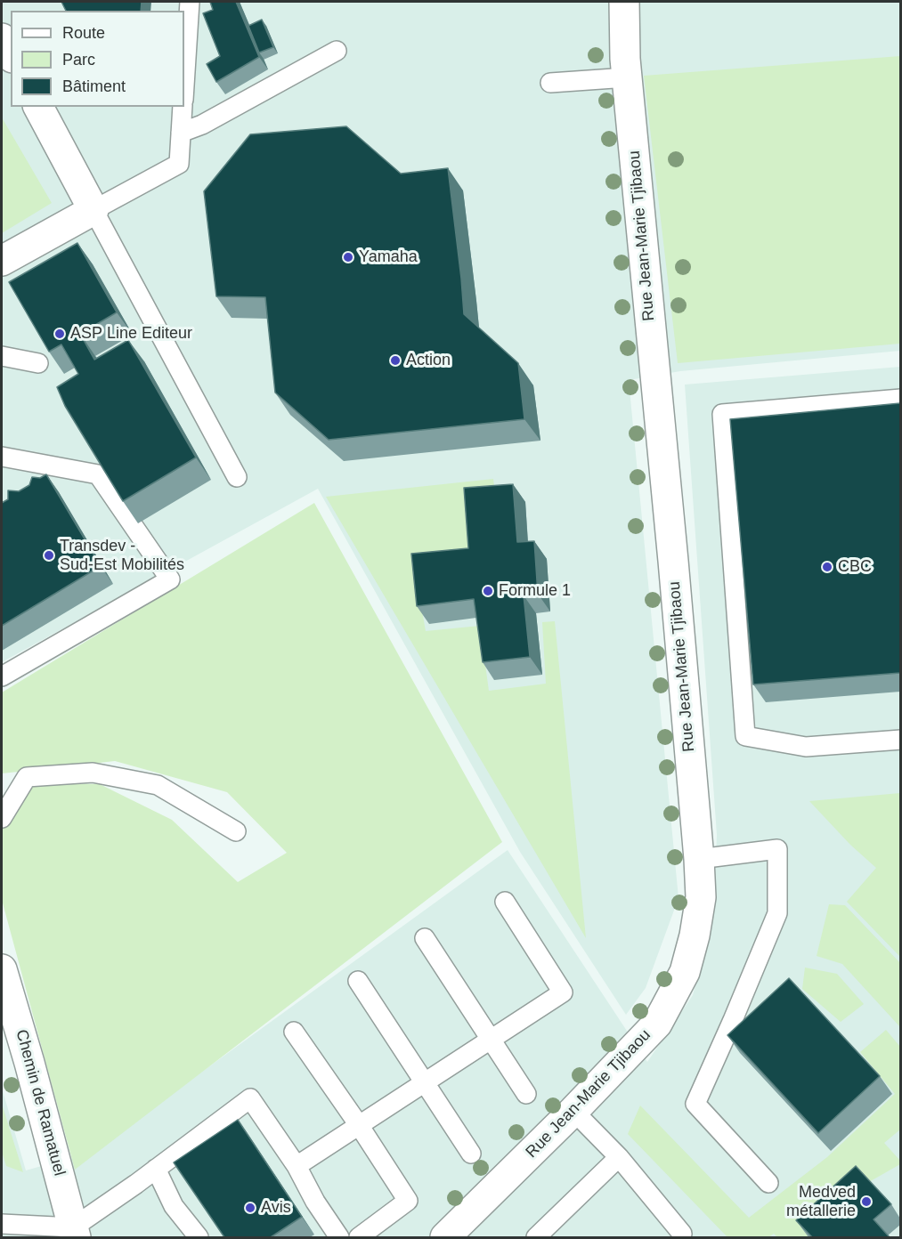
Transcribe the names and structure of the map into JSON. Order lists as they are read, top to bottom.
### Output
{
  "streets": {
    "street": ["Rue Jean-Marie Tjibaou", "Chemin de Ramatuel"]
  },
  "places": [
    "Yamaha",
    "ASP Line Editeur",
    "Action",
    "Transdev - Sud-Est Mobilités",
    "CBC",
    "Formule 1",
    "Medved métallerie",
    "Avis"
  ],
  "legend": ["Route", "Parc", "Bâtiment"]
}
